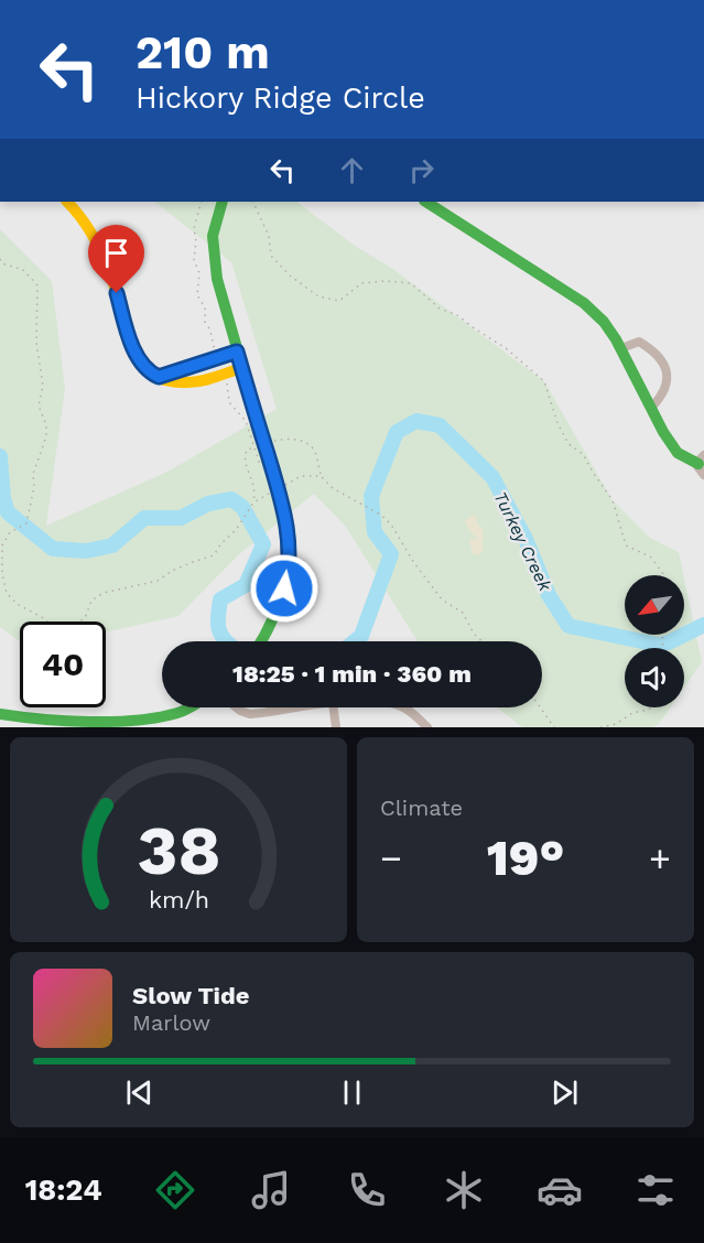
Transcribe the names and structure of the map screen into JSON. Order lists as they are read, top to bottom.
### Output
{
  "water": ["Turkey Creek"],
  "north": "bottom left",
  "page": {
    "turn": ["210 m", "Hickory Ridge Circle"],
    "limit": "40",
    "trip": "18:25 · 1 min · 360 m",
    "tile": "Climate",
    "heat": ["−", "19°", "+"],
    "song": ["Slow Tide", "Marlow"],
    "tabs": "18:24",
    "gauge": ["38", "km/h"]
  }
}
